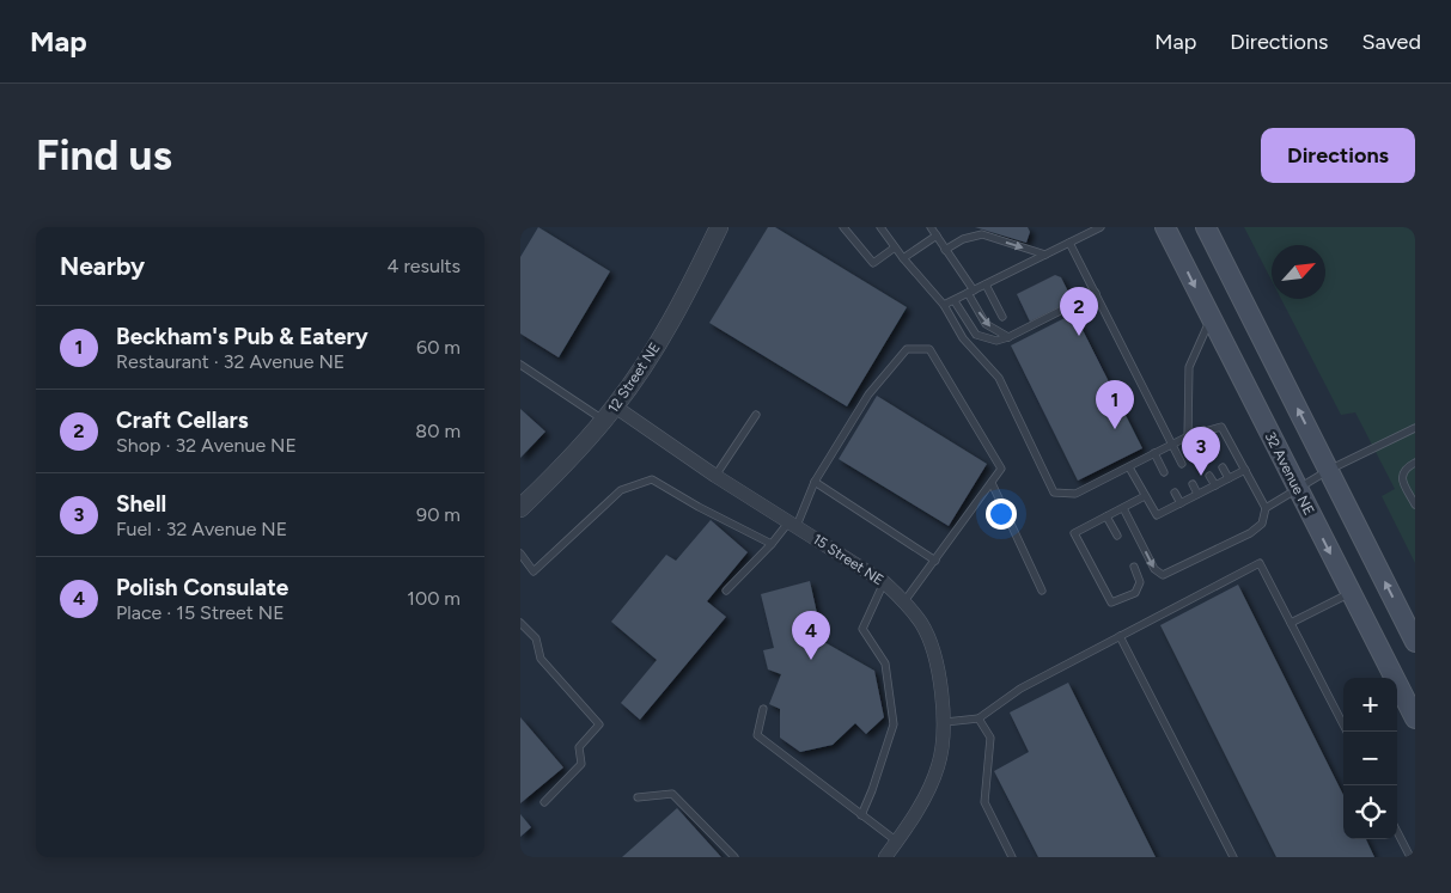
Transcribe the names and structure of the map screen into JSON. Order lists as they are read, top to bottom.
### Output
{
  "streets": {
    "main road": ["32 Avenue NE"],
    "street": ["12 Street NE", "15 Street NE"]
  },
  "crossings": [
    ["12 Street NE", "15 Street NE"]
  ],
  "north": "top right",
  "page": {
    "header": "Map",
    "nav": ["Map", "Directions", "Saved"],
    "buttons": "Directions",
    "title": "Find us",
    "heading": ["Nearby", "4 results"],
    "pins": [
      "2",
      "1",
      "3",
      "4"
    ],
    "list": [
      {
        "mark": "1",
        "name": "Beckham's Pub & Eatery",
        "note": "Restaurant · 32 Avenue NE",
        "value": "60 m"
      },
      {
        "mark": "2",
        "name": "Craft Cellars",
        "note": "Shop · 32 Avenue NE",
        "value": "80 m"
      },
      {
        "mark": "3",
        "name": "Shell",
        "note": "Fuel · 32 Avenue NE",
        "value": "90 m"
      },
      {
        "mark": "4",
        "name": "Polish Consulate",
        "note": "Place · 15 Street NE",
        "value": "100 m"
      }
    ],
    "map_buttons": ["+", "−"]
  }
}
